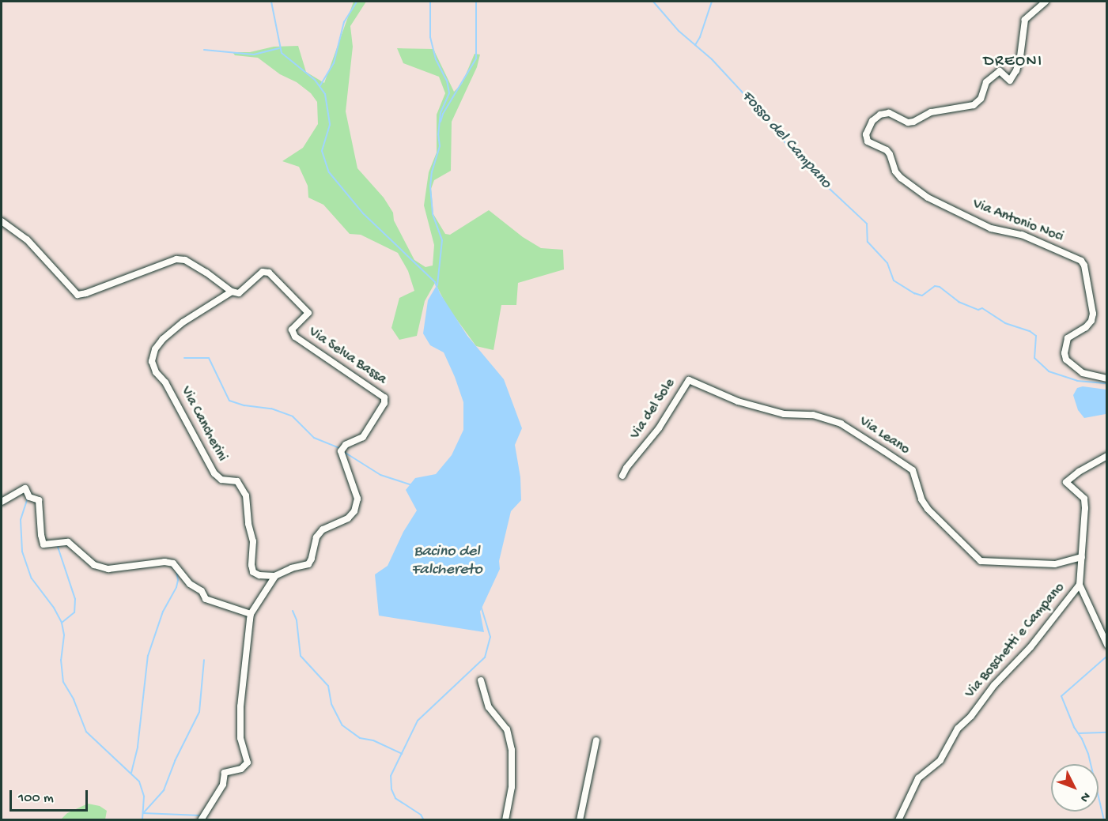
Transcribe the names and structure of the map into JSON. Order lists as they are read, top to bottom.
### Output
{
  "streets": {
    "street": [
      "Via Antonio Noci",
      "Via Selva Bassa",
      "Via del Sole",
      "Via Cancherini",
      "Via Leano",
      "Via Boschetti e Campano"
    ]
  },
  "crossings": [
    ["Via Selva Bassa", "Via Cancherini"],
    ["Via del Sole", "Via Leano"],
    ["Via Leano", "Via Boschetti e Campano"]
  ],
  "districts": ["DREONI"],
  "water": ["Fosso del Campano", "Bacino del Falchereto"],
  "scale_bar": "100 m",
  "north": "bottom right"
}
